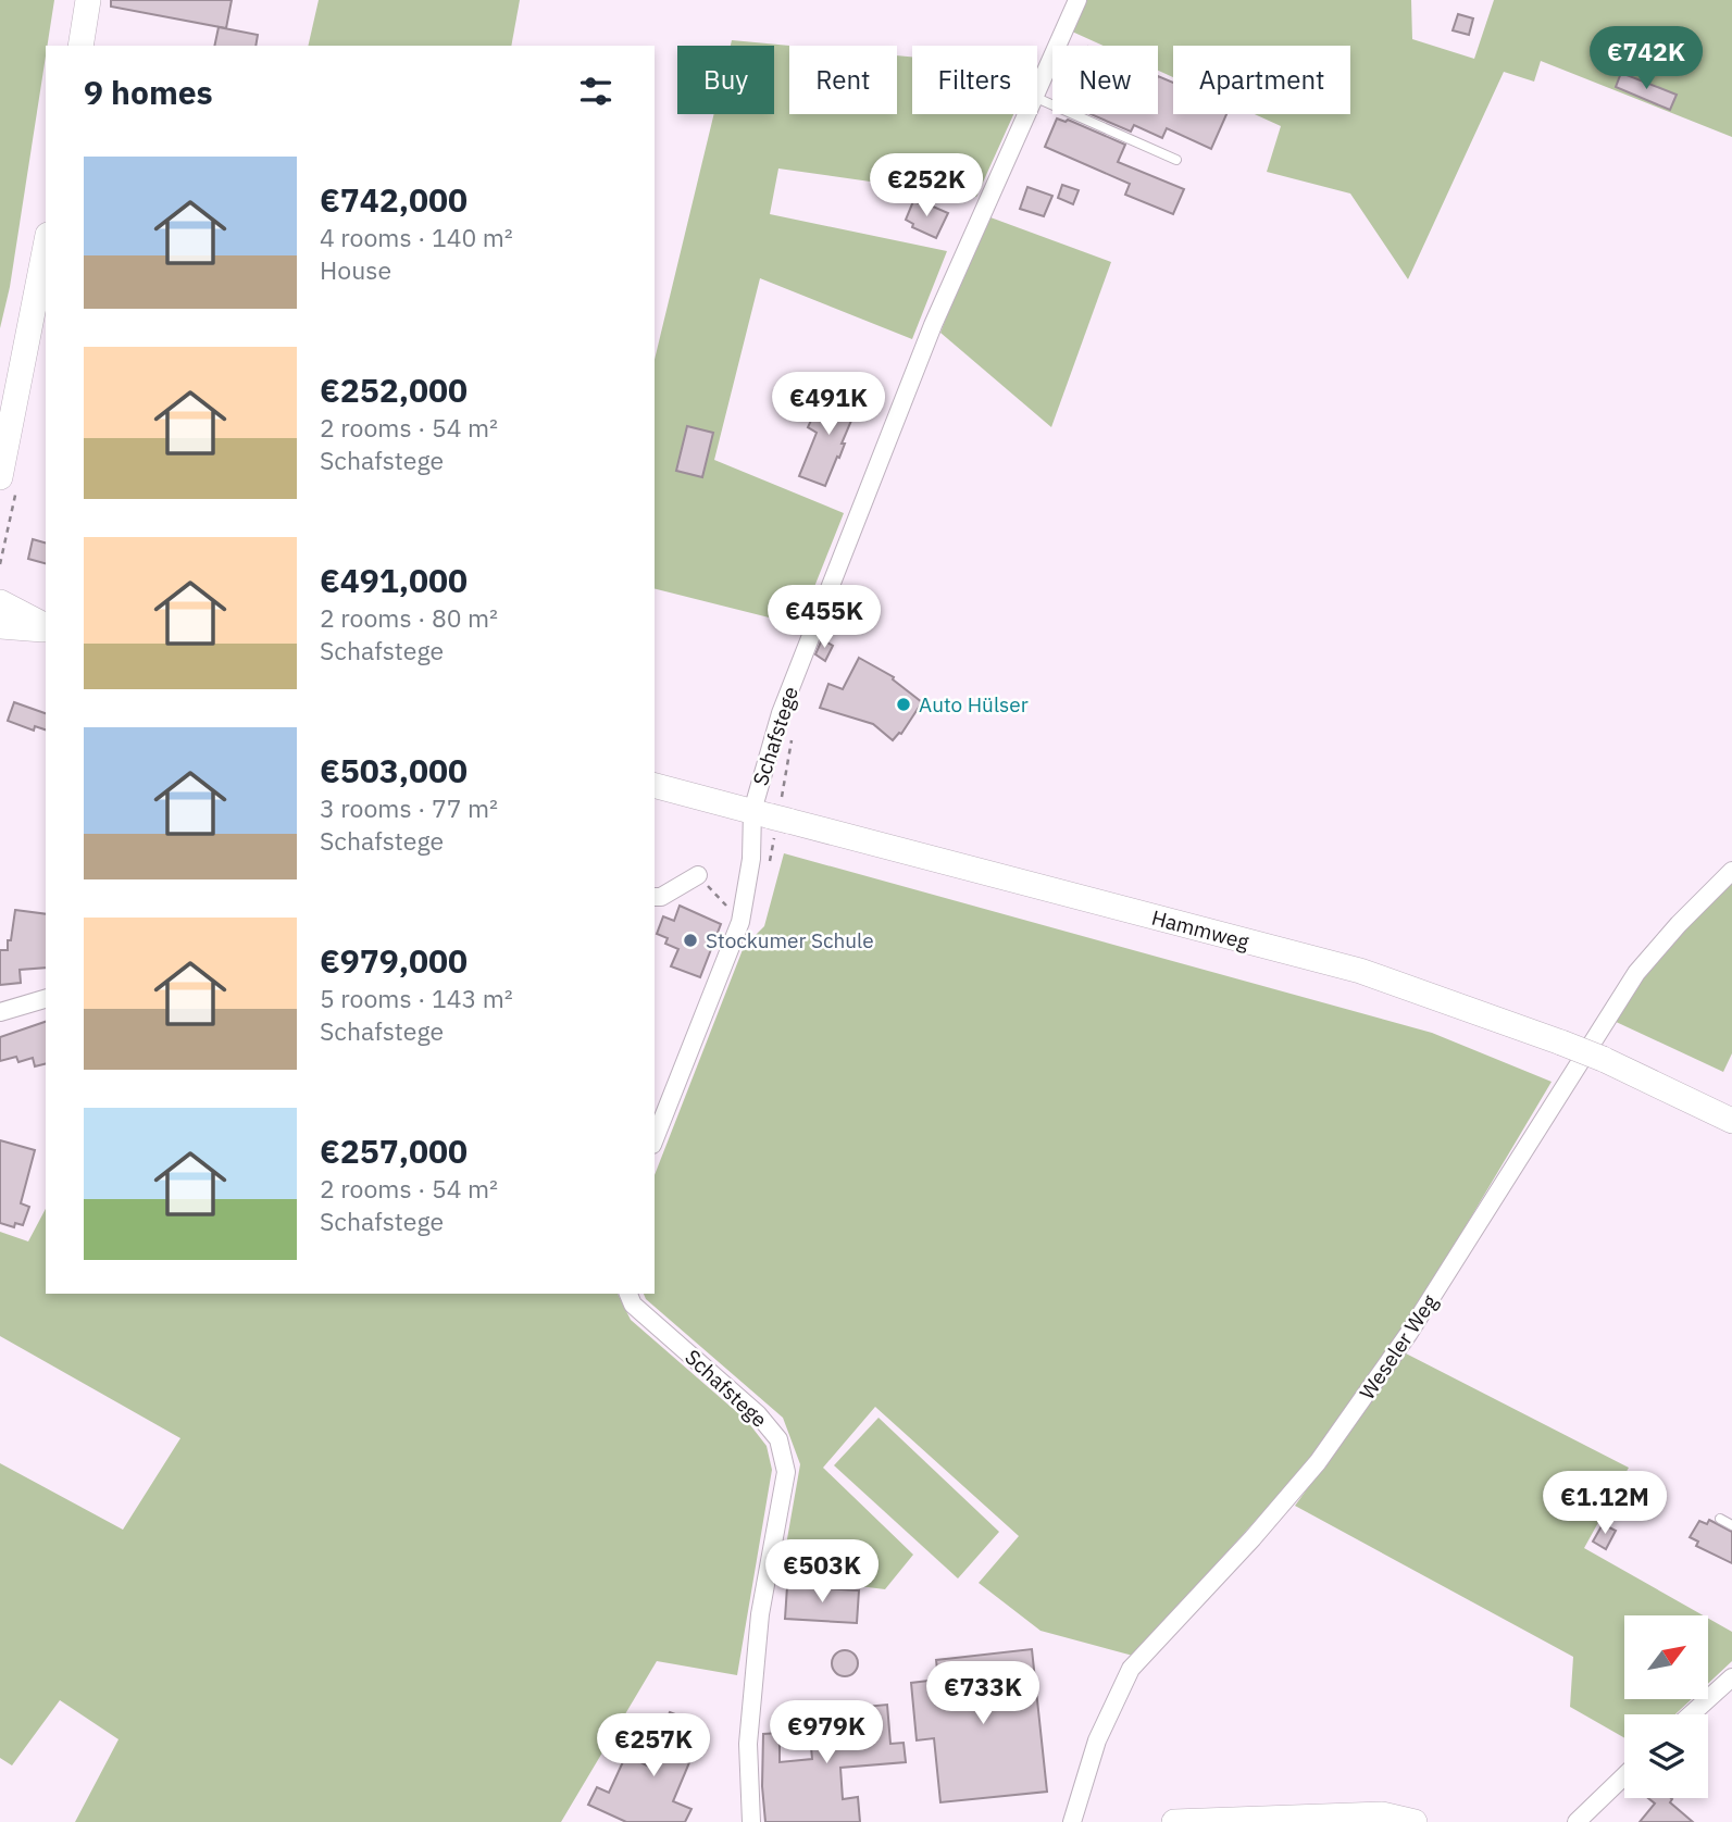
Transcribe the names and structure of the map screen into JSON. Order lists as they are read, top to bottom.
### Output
{
  "streets": {
    "main road": ["Hammweg"],
    "street": ["Schafstege", "Weseler Weg"]
  },
  "crossings": [
    ["Schafstege", "Hammweg"]
  ],
  "places": ["Auto Hülser", "Stockumer Schule"],
  "north": "top right",
  "page": {
    "price": [
      "€742K",
      "€252K",
      "€491K",
      "€455K",
      "€1.12M",
      "€503K",
      "€733K",
      "€979K",
      "€257K"
    ],
    "chip": [
      "Buy",
      "Rent",
      "Filters",
      "New",
      "Apartment"
    ],
    "heading": "9 homes",
    "list": [
      {
        "name": "€742,000",
        "note": "4 rooms · 140 m² · House"
      },
      {
        "name": "€252,000",
        "note": "2 rooms · 54 m² · Schafstege"
      },
      {
        "name": "€491,000",
        "note": "2 rooms · 80 m² · Schafstege"
      },
      {
        "name": "€503,000",
        "note": "3 rooms · 77 m² · Schafstege"
      },
      {
        "name": "€979,000",
        "note": "5 rooms · 143 m² · Schafstege"
      },
      {
        "name": "€257,000",
        "note": "2 rooms · 54 m² · Schafstege"
      }
    ]
  }
}
